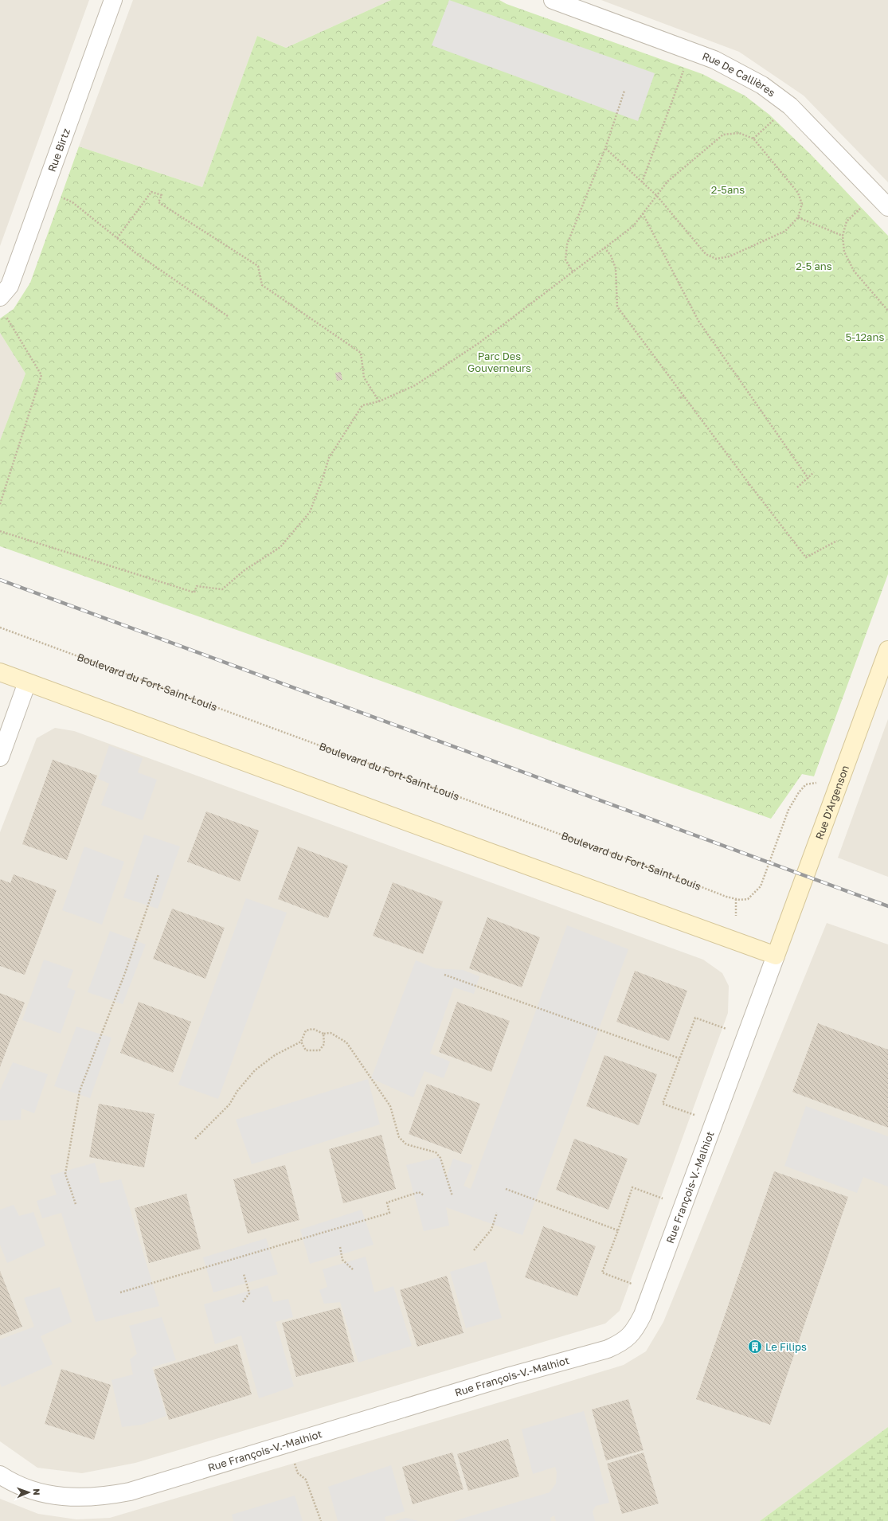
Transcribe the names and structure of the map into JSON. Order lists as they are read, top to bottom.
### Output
{
  "streets": {
    "street": [
      "Rue De Callières",
      "Rue Birtz",
      "Rue D'Argenson",
      "Rue François-V.-Malhiot"
    ],
    "path": ["Boulevard du Fort-Saint-Louis"]
  },
  "crossings": [
    ["Rue D'Argenson", "Rue François-V.-Malhiot"]
  ],
  "parks": [
    "2-5ans",
    "2-5 ans",
    "5-12ans",
    "Parc Des Gouverneurs"
  ],
  "places": {
    "building": ["Le Filips"]
  },
  "north": "right"
}
